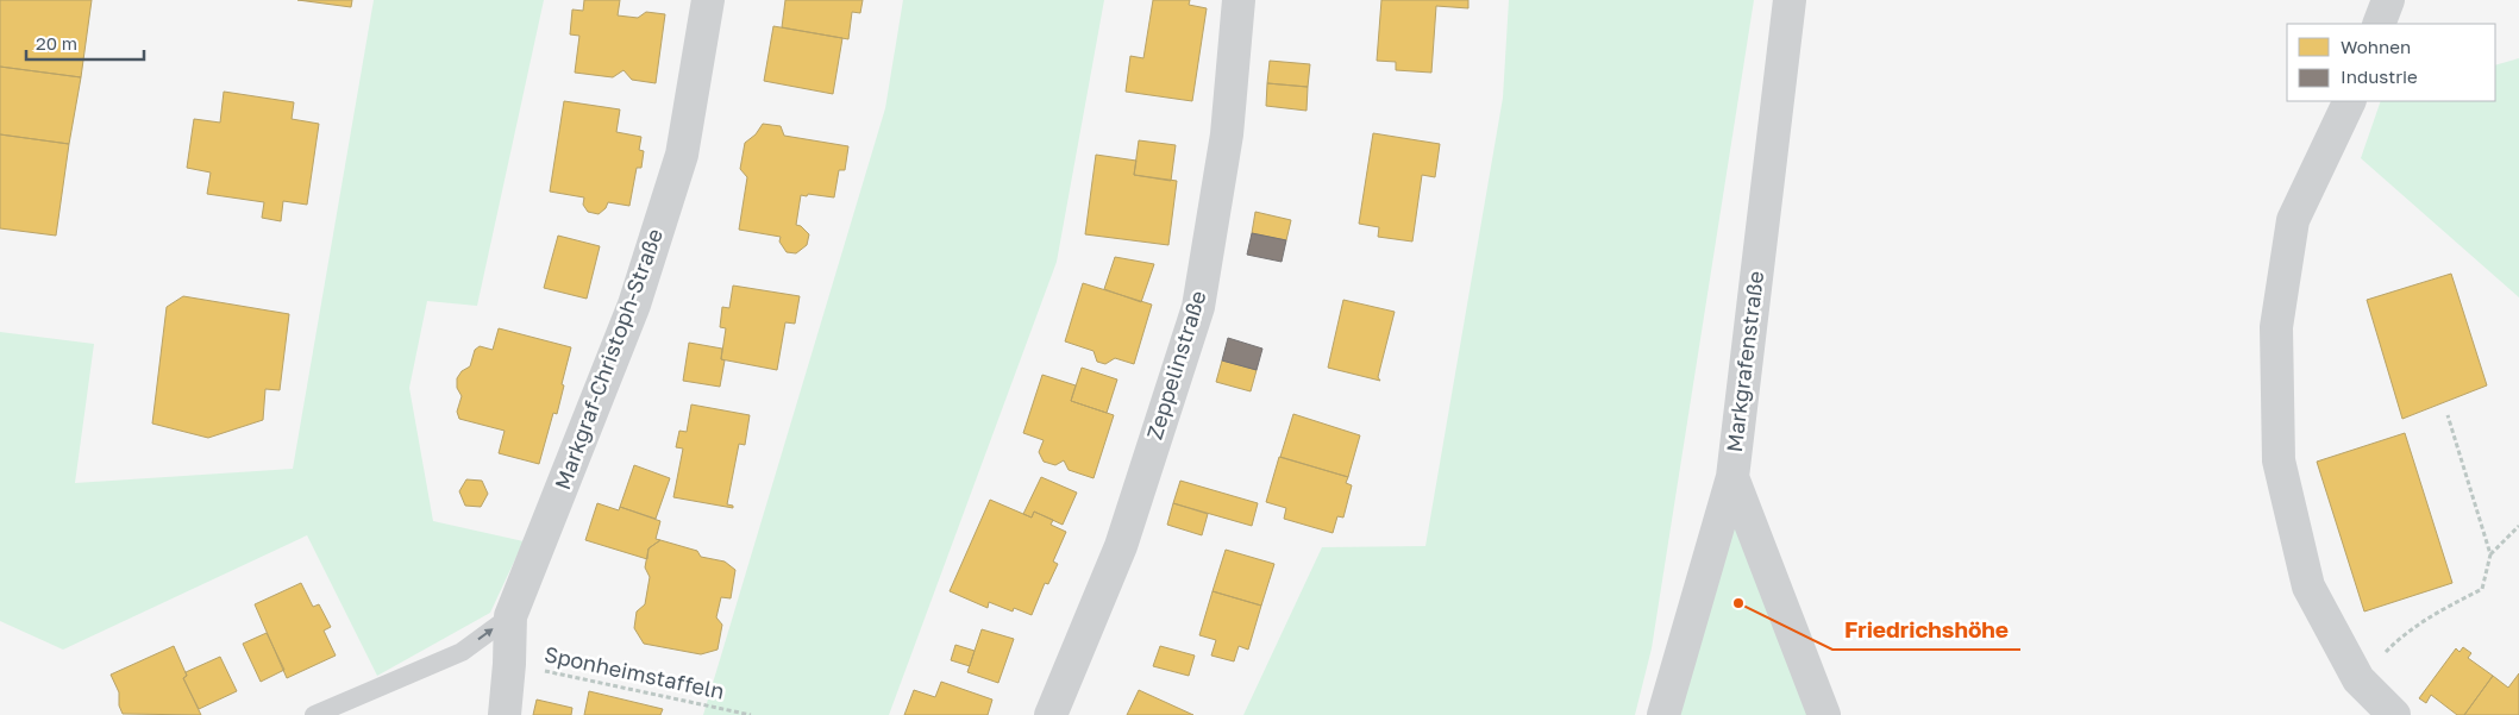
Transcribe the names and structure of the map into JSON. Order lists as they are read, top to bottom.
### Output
{
  "streets": {
    "street": ["Markgraf-Christoph-Straße", "Markgrafenstraße", "Zeppelinstraße"],
    "path": ["Sponheimstaffeln"]
  },
  "crossings": [
    ["Markgraf-Christoph-Straße", "Sponheimstaffeln"]
  ],
  "places": ["Friedrichshöhe"],
  "legend": ["Wohnen", "Industrie"],
  "scale_bar": "20 m"
}
